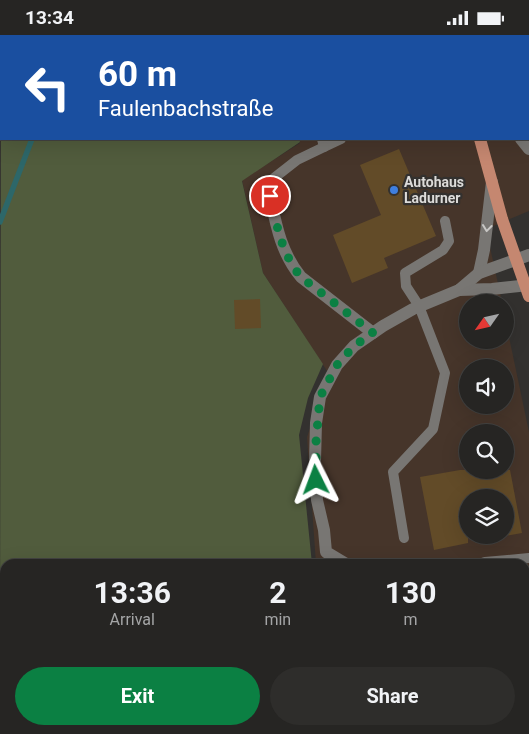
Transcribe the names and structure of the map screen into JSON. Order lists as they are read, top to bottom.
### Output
{
  "places": ["Autohaus Ladurner"],
  "north": "bottom left",
  "page": {
    "status": "13:34",
    "turn": ["60 m", "Faulenbachstraße"],
    "eta": [
      "13:36",
      "Arrival",
      "2",
      "min",
      "130",
      "m"
    ],
    "buttons": ["Exit", "Share"]
  }
}
